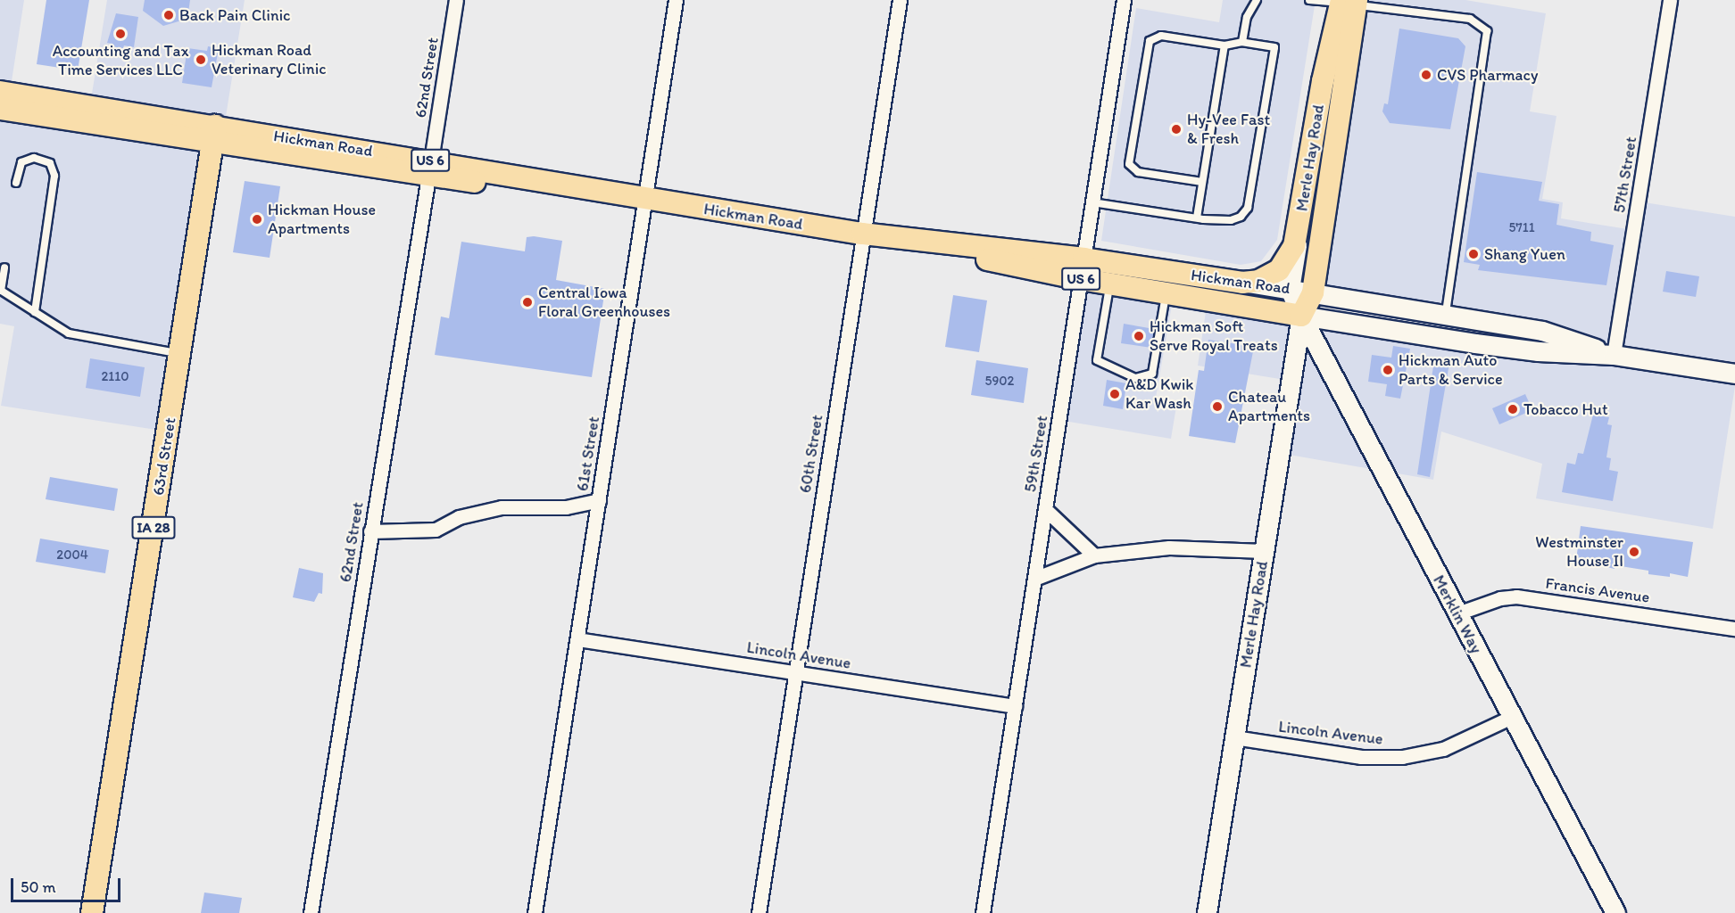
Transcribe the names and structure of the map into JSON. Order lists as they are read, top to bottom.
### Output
{
  "streets": {
    "main road": [
      "Hickman Road",
      "Merle Hay Road",
      "US 6",
      "63rd Street",
      "IA 28",
      "Merklin Way"
    ],
    "street": [
      "62nd Street",
      "57th Street",
      "61st Street",
      "60th Street",
      "59th Street",
      "Francis Avenue",
      "Lincoln Avenue"
    ]
  },
  "crossings": [
    ["62nd Street", "Hickman Road"],
    ["Hickman Road", "Merle Hay Road"],
    ["Hickman Road", "US 6"],
    ["Hickman Road", "57th Street"],
    ["Hickman Road", "61st Street"],
    ["Hickman Road", "60th Street"],
    ["Hickman Road", "59th Street"],
    ["Hickman Road", "63rd Street"],
    ["Hickman Road", "Merklin Way"],
    ["Merle Hay Road", "US 6"],
    ["Merle Hay Road", "Merklin Way"],
    ["Merle Hay Road", "Lincoln Avenue"],
    ["61st Street", "Lincoln Avenue"],
    ["60th Street", "Lincoln Avenue"],
    ["59th Street", "Lincoln Avenue"],
    ["Francis Avenue", "Merklin Way"],
    ["Merklin Way", "Lincoln Avenue"]
  ],
  "places": [
    "Back Pain Clinic",
    "Accounting and Tax Time Services LLC",
    "Hickman Road Veterinary Clinic",
    "CVS Pharmacy",
    "Hy-Vee Fast & Fresh",
    "Hickman House Apartments",
    "Shang Yuen",
    "Central Iowa Floral Greenhouses",
    "Hickman Soft Serve Royal Treats",
    "Hickman Auto Parts & Service",
    "A&D Kwik Kar Wash",
    "Chateau Apartments",
    "Tobacco Hut",
    "Westminster House II"
  ],
  "house_numbers": [
    "5711",
    "2110",
    "5902",
    "2004"
  ],
  "scale_bar": "50 m"
}
